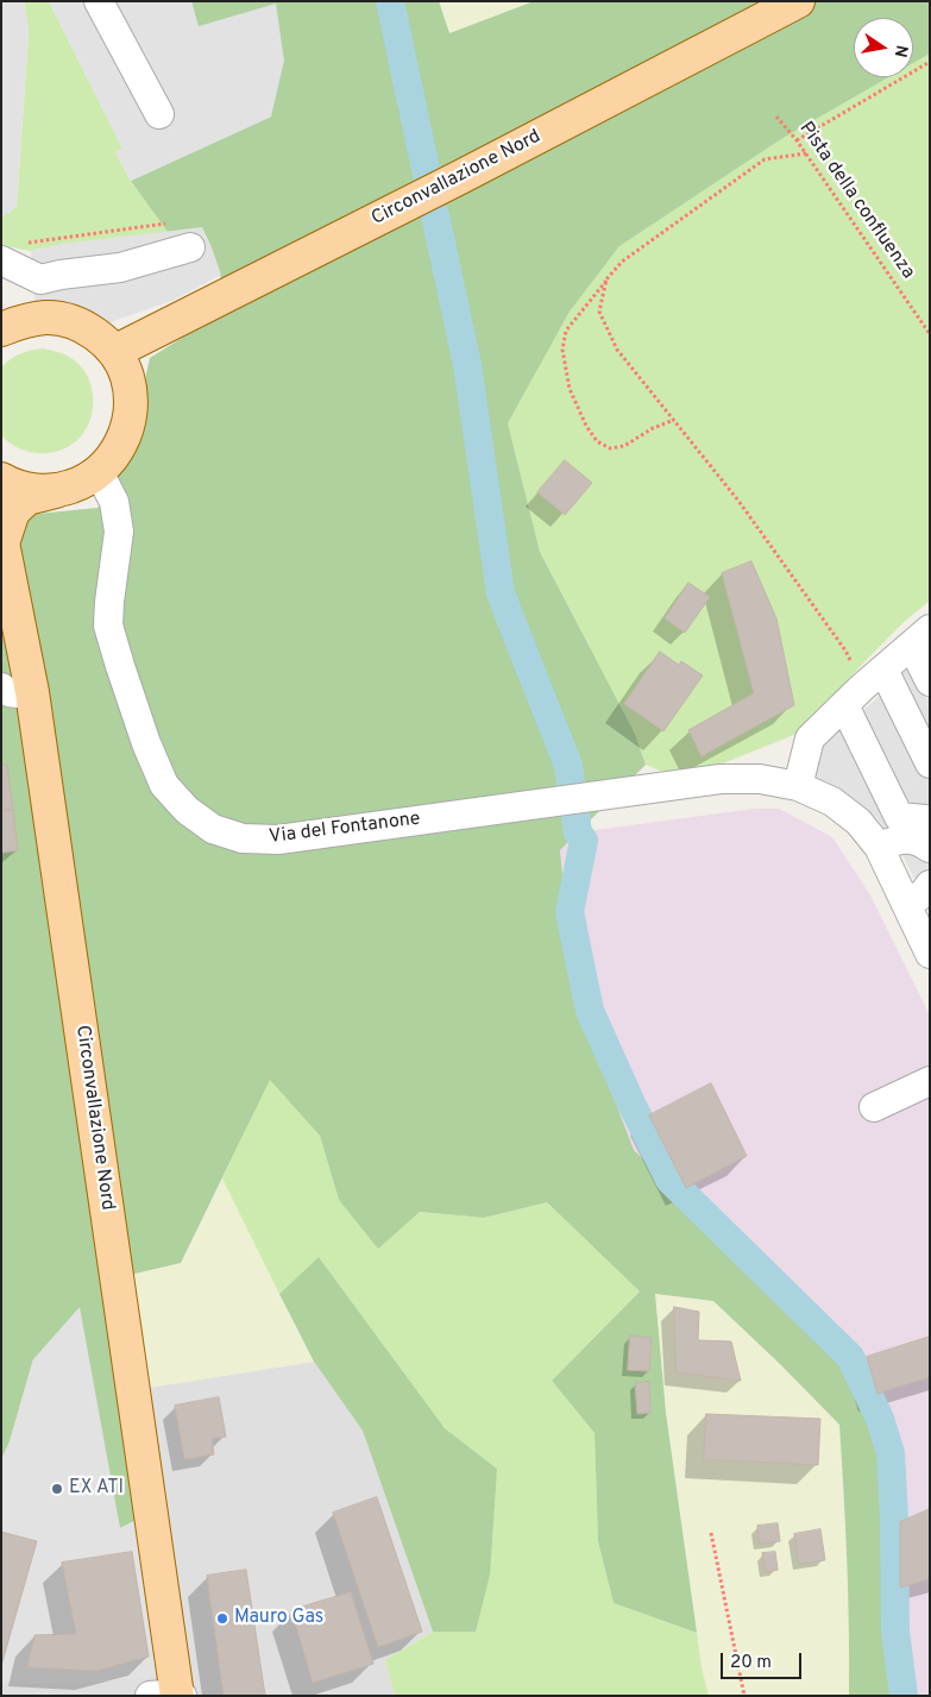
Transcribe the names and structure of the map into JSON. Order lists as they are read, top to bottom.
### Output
{
  "streets": {
    "main road": ["Circonvallazione Nord"],
    "street": ["Via del Fontanone"],
    "path": ["Pista della confluenza"]
  },
  "places": ["EX ATI", "Mauro Gas"],
  "scale_bar": "20 m",
  "north": "right"
}
